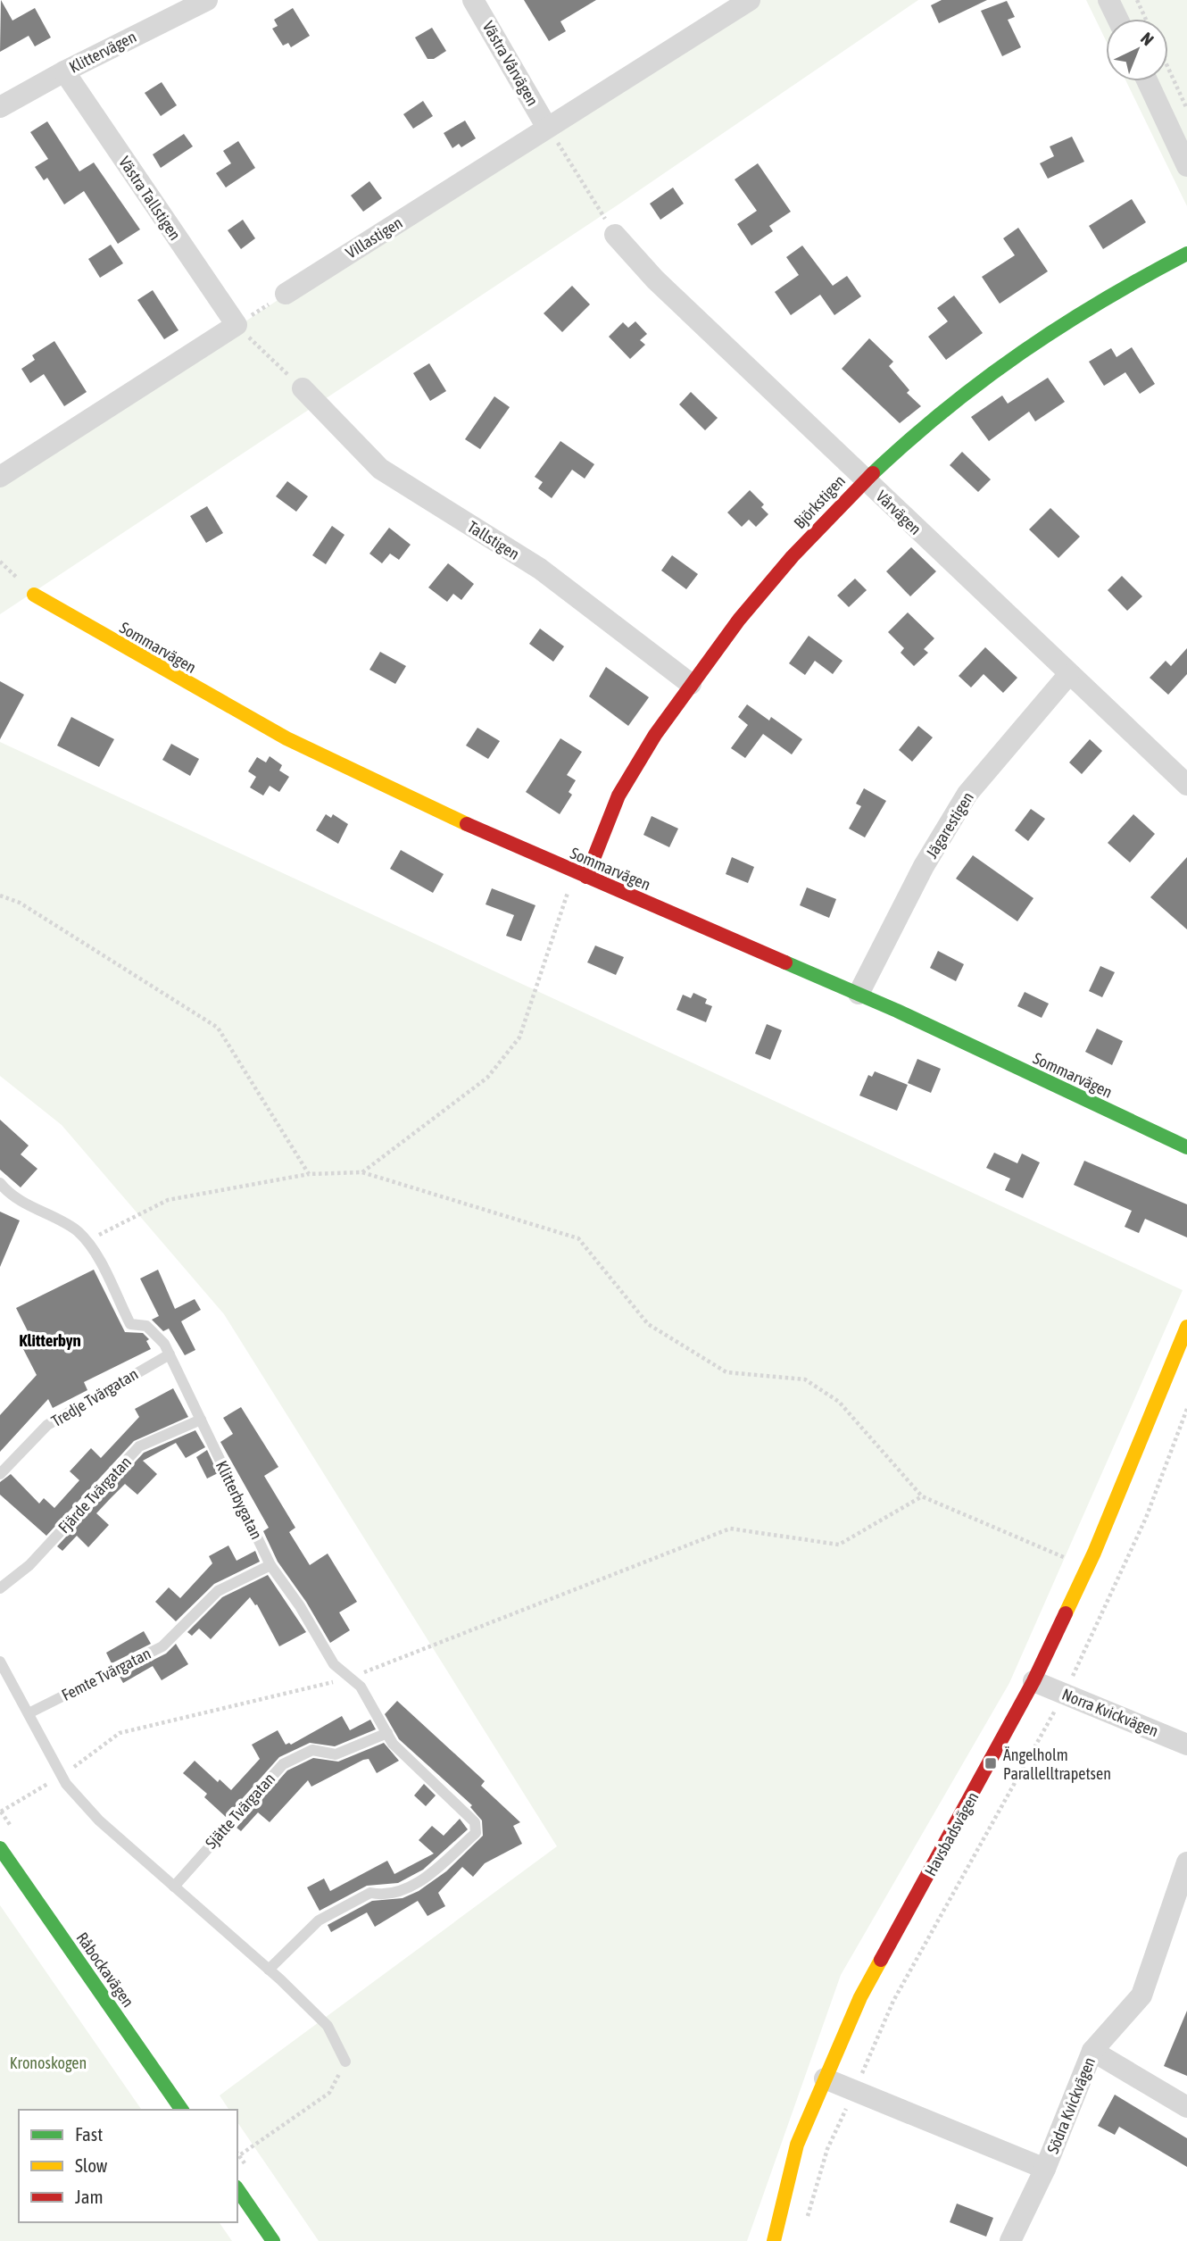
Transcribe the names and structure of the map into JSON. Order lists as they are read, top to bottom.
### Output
{
  "streets": {
    "street": [
      "Klittervägen",
      "Västra Vårvägen",
      "Västra Tallstigen",
      "Villastigen",
      "Björkstigen",
      "Vårvägen",
      "Tallstigen",
      "Sommarvägen",
      "Jägarestigen",
      "Norra Kvickvägen",
      "Havsbadsvägen",
      "Råbockavägen",
      "Södra Kvickvägen"
    ],
    "lane": [
      "Tredje Tvärgatan",
      "Fjärde Tvärgatan",
      "Klitterbygatan",
      "Femte Tvärgatan",
      "Sjätte Tvärgatan"
    ]
  },
  "crossings": [
    ["Klittervägen", "Västra Tallstigen"],
    ["Västra Vårvägen", "Villastigen"],
    ["Björkstigen", "Vårvägen"],
    ["Björkstigen", "Tallstigen"],
    ["Björkstigen", "Sommarvägen"],
    ["Vårvägen", "Jägarestigen"],
    ["Sommarvägen", "Jägarestigen"],
    ["Tredje Tvärgatan", "Klitterbygatan"],
    ["Fjärde Tvärgatan", "Klitterbygatan"],
    ["Klitterbygatan", "Femte Tvärgatan"],
    ["Klitterbygatan", "Sjätte Tvärgatan"],
    ["Norra Kvickvägen", "Havsbadsvägen"],
    ["Havsbadsvägen", "Södra Kvickvägen"]
  ],
  "districts": ["Klitterbyn"],
  "parks": ["Kronoskogen"],
  "places": {
    "transit": ["Ängelholm Parallelltrapetsen"]
  },
  "legend": ["Fast", "Slow", "Jam"],
  "north": "top right"
}
